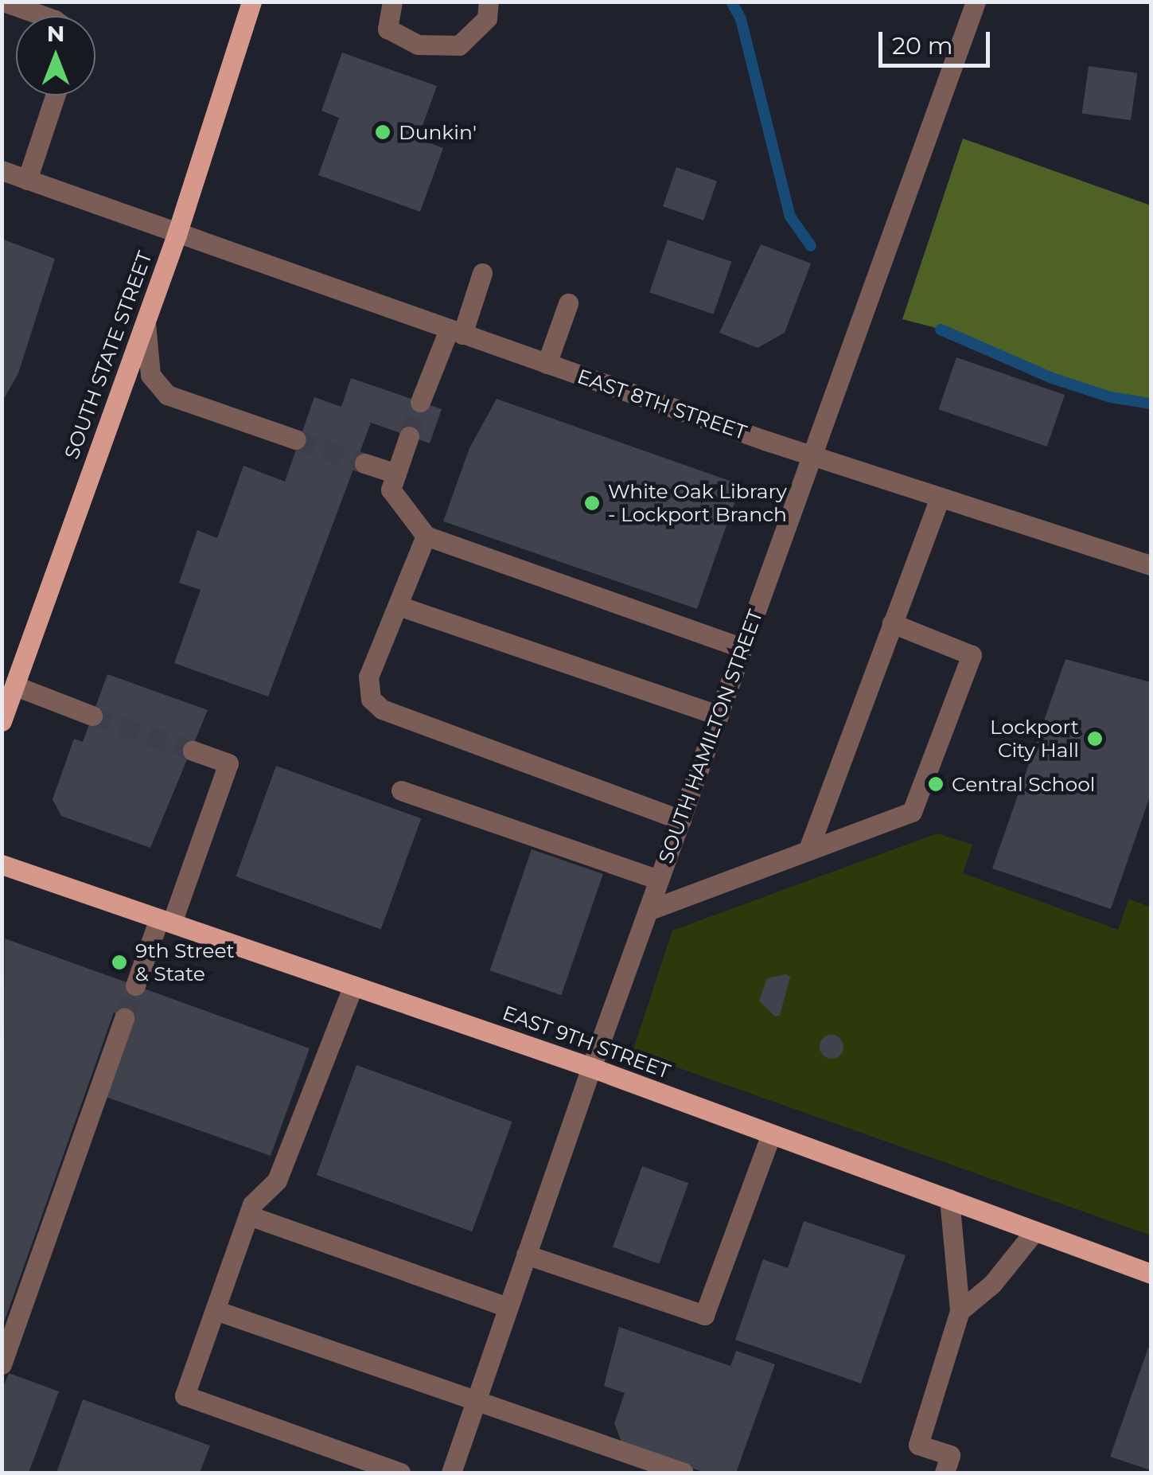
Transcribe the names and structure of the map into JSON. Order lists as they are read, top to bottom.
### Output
{
  "streets": {
    "main road": ["SOUTH STATE STREET", "EAST 9TH STREET"],
    "street": ["EAST 8TH STREET", "SOUTH HAMILTON STREET"]
  },
  "crossings": [
    ["SOUTH STATE STREET", "EAST 8TH STREET"],
    ["EAST 8TH STREET", "SOUTH HAMILTON STREET"],
    ["SOUTH HAMILTON STREET", "EAST 9TH STREET"]
  ],
  "places": [
    "Dunkin'",
    "White Oak Library - Lockport Branch",
    "Lockport City Hall",
    "Central School",
    "9th Street & State"
  ],
  "scale_bar": "20 m",
  "north": "top"
}
